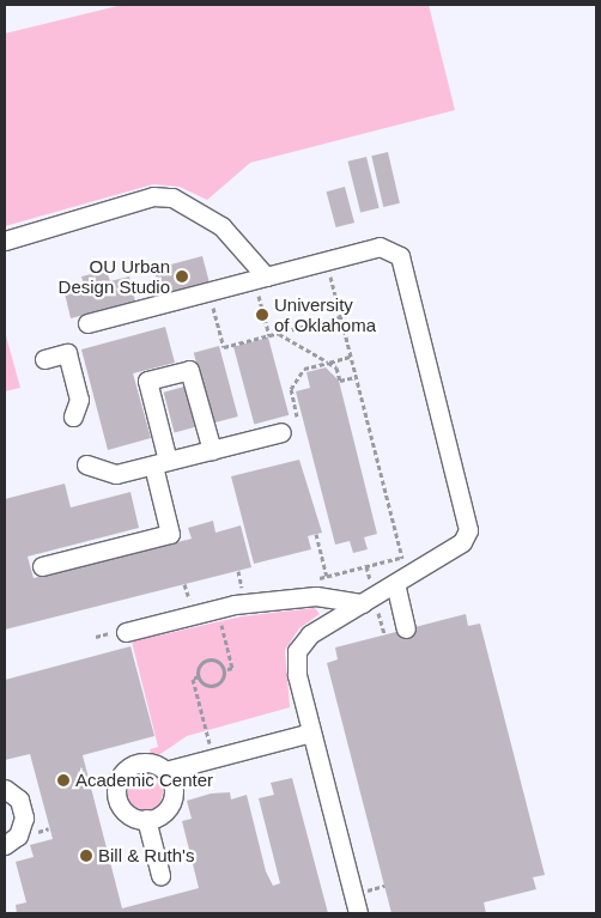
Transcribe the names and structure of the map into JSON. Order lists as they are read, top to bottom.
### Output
{
  "places": [
    "OU Urban Design Studio",
    "University of Oklahoma",
    "Academic Center",
    "Bill & Ruth's"
  ]
}
